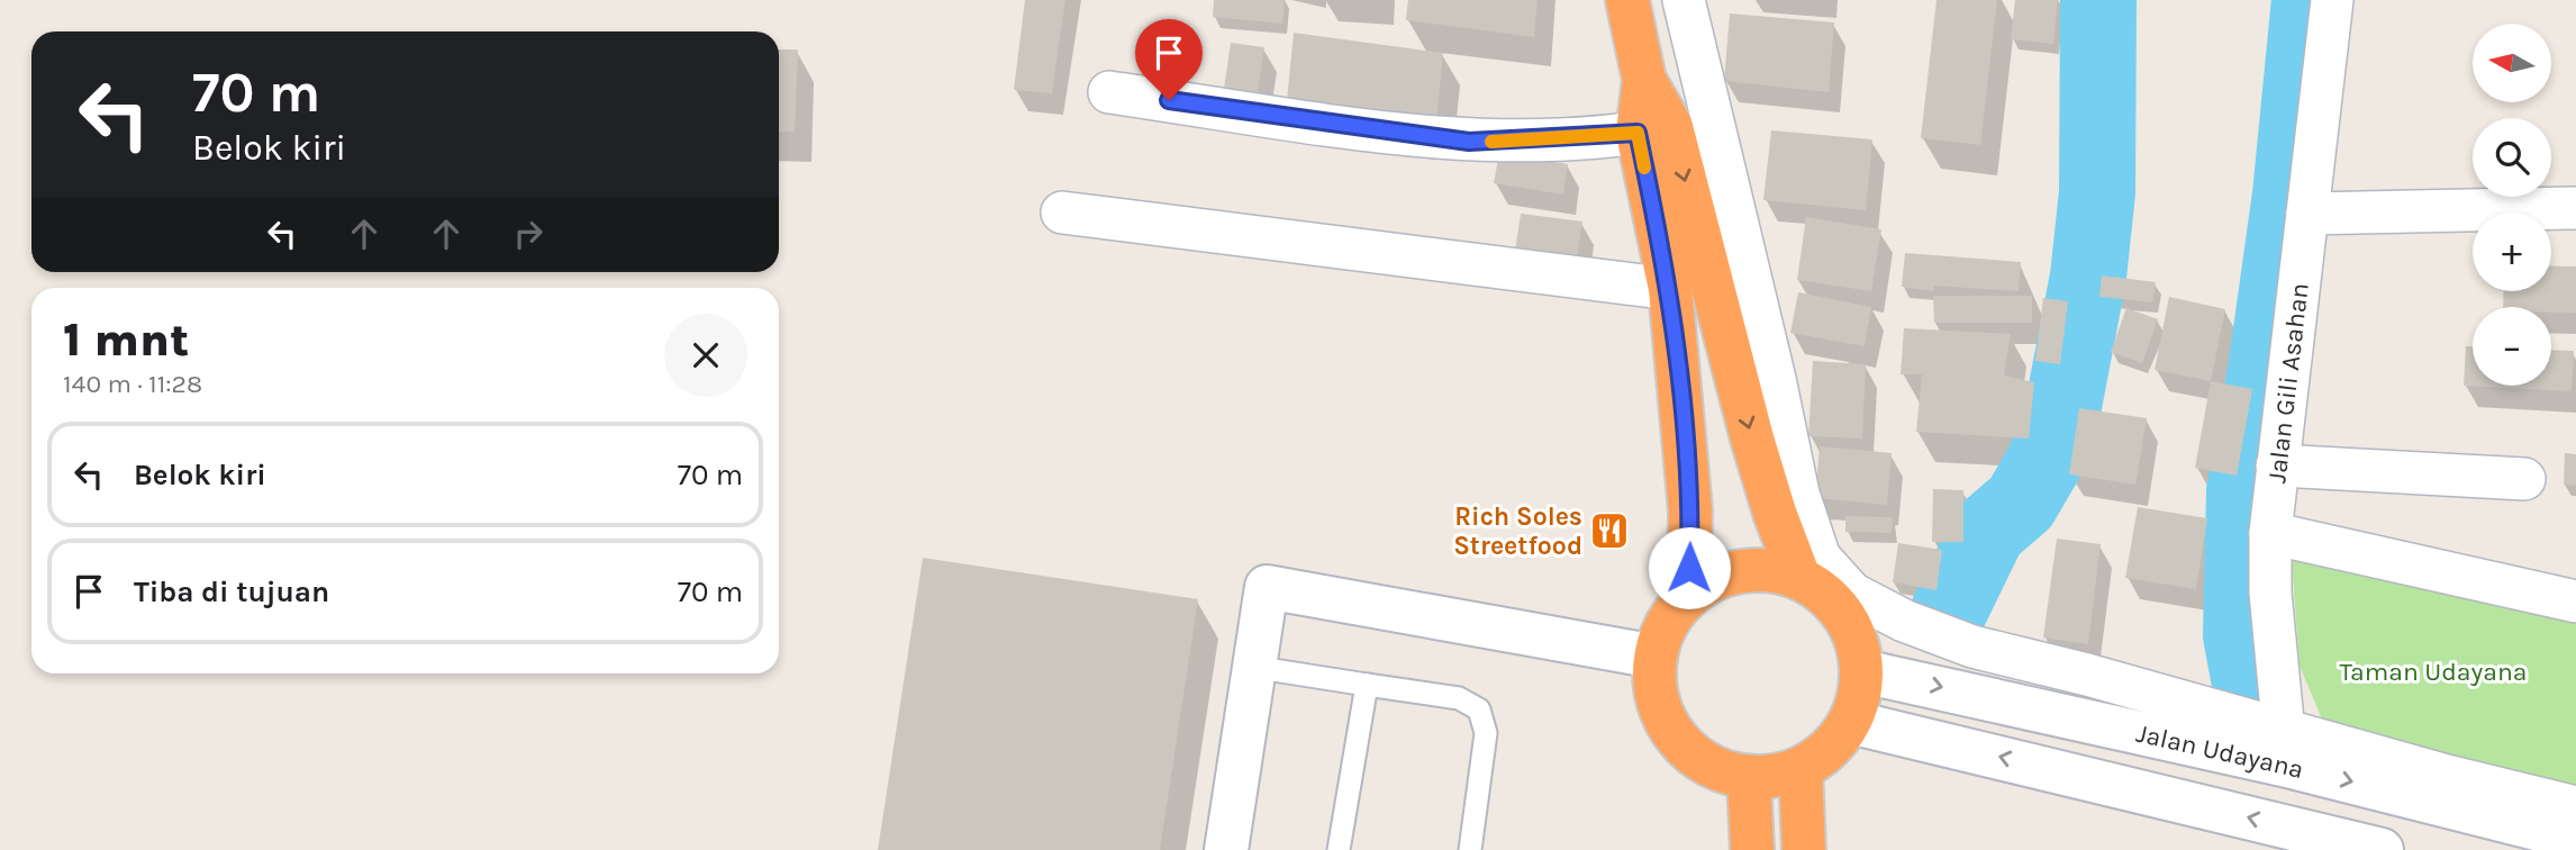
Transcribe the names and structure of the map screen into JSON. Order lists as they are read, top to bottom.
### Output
{
  "streets": {
    "main road": ["Jalan Udayana"],
    "street": ["Jalan Gili Asahan"]
  },
  "crossings": [
    ["Jalan Gili Asahan", "Jalan Udayana"]
  ],
  "parks": ["Taman Udayana"],
  "places": {
    "restaurant": ["Rich Soles Streetfood"]
  },
  "north": "left",
  "page": {
    "map_buttons": ["+", "−"],
    "turn": ["70 m", "Belok kiri"],
    "heading": ["1 mnt", "140 m · 11:28"],
    "list": [
      {
        "name": "Belok kiri",
        "value": "70 m"
      },
      {
        "name": "Tiba di tujuan",
        "value": "70 m"
      }
    ]
  }
}
